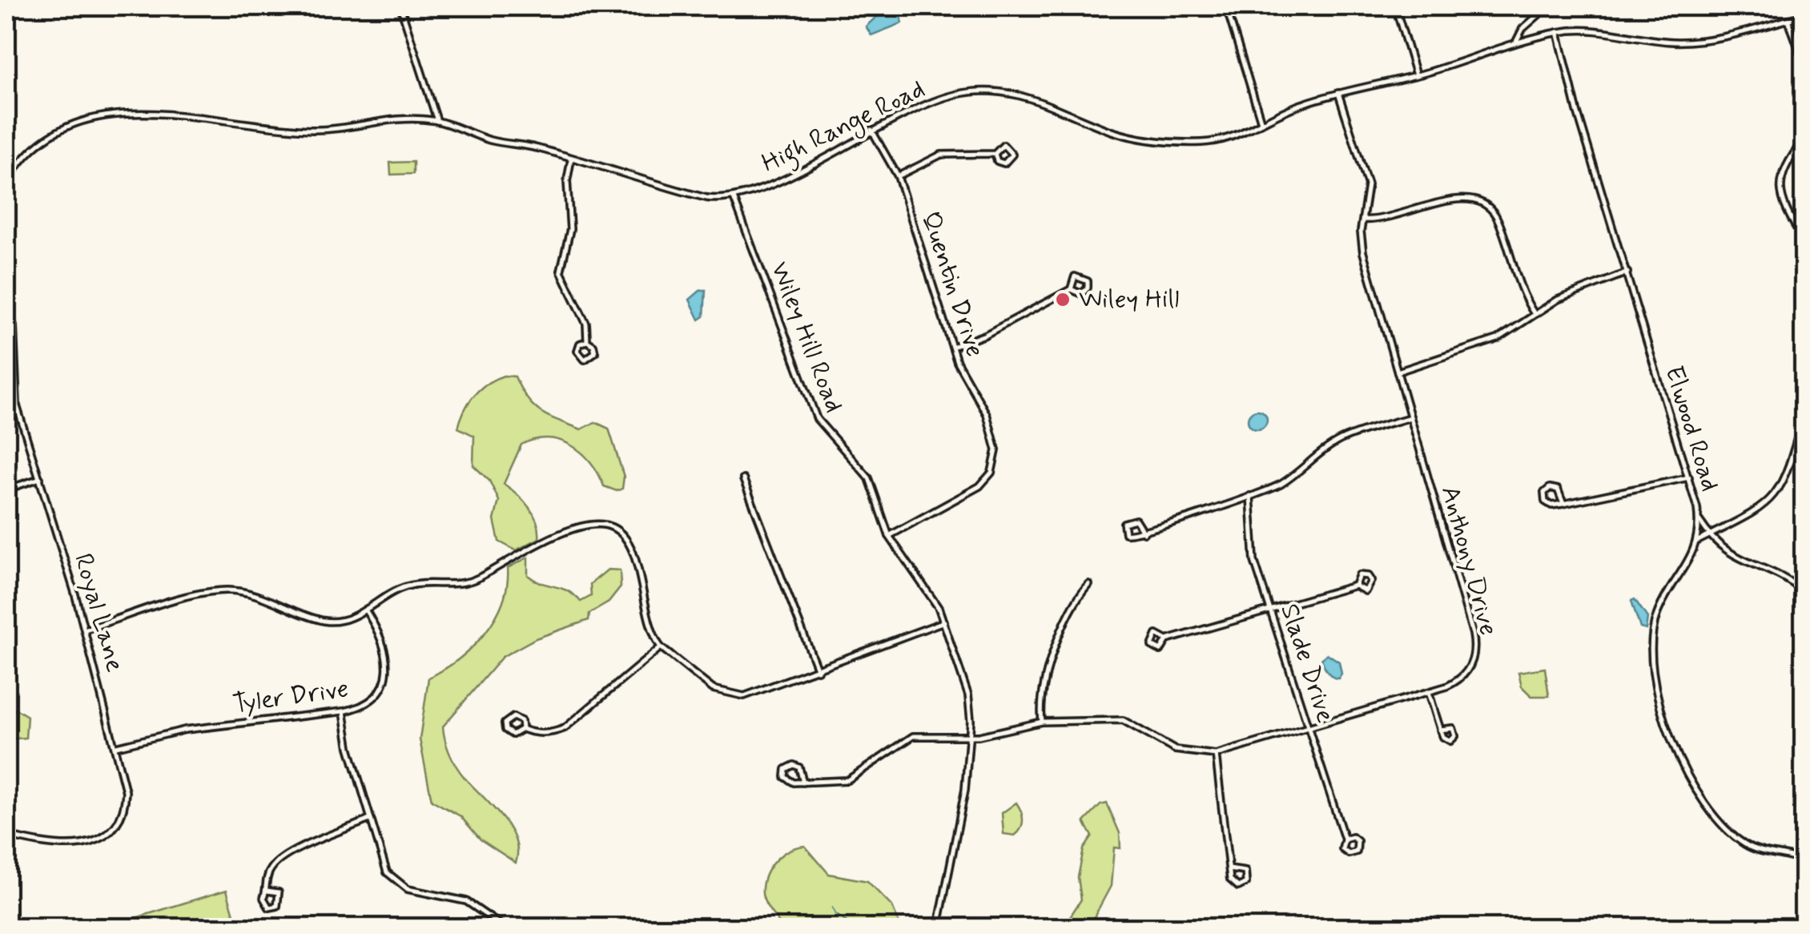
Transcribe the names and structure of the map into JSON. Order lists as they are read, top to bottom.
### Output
{
  "streets": {
    "street": [
      "High Range Road",
      "Quentin Drive",
      "Wiley Hill Road",
      "Elwood Road",
      "Anthony Drive",
      "Royal Lane",
      "Slade Drive",
      "Tyler Drive"
    ]
  },
  "crossings": [
    ["High Range Road", "Quentin Drive"],
    ["High Range Road", "Wiley Hill Road"],
    ["High Range Road", "Elwood Road"],
    ["High Range Road", "Anthony Drive"],
    ["Quentin Drive", "Wiley Hill Road"],
    ["Wiley Hill Road", "Anthony Drive"],
    ["Anthony Drive", "Slade Drive"],
    ["Royal Lane", "Tyler Drive"]
  ],
  "places": ["Wiley Hill"]
}
